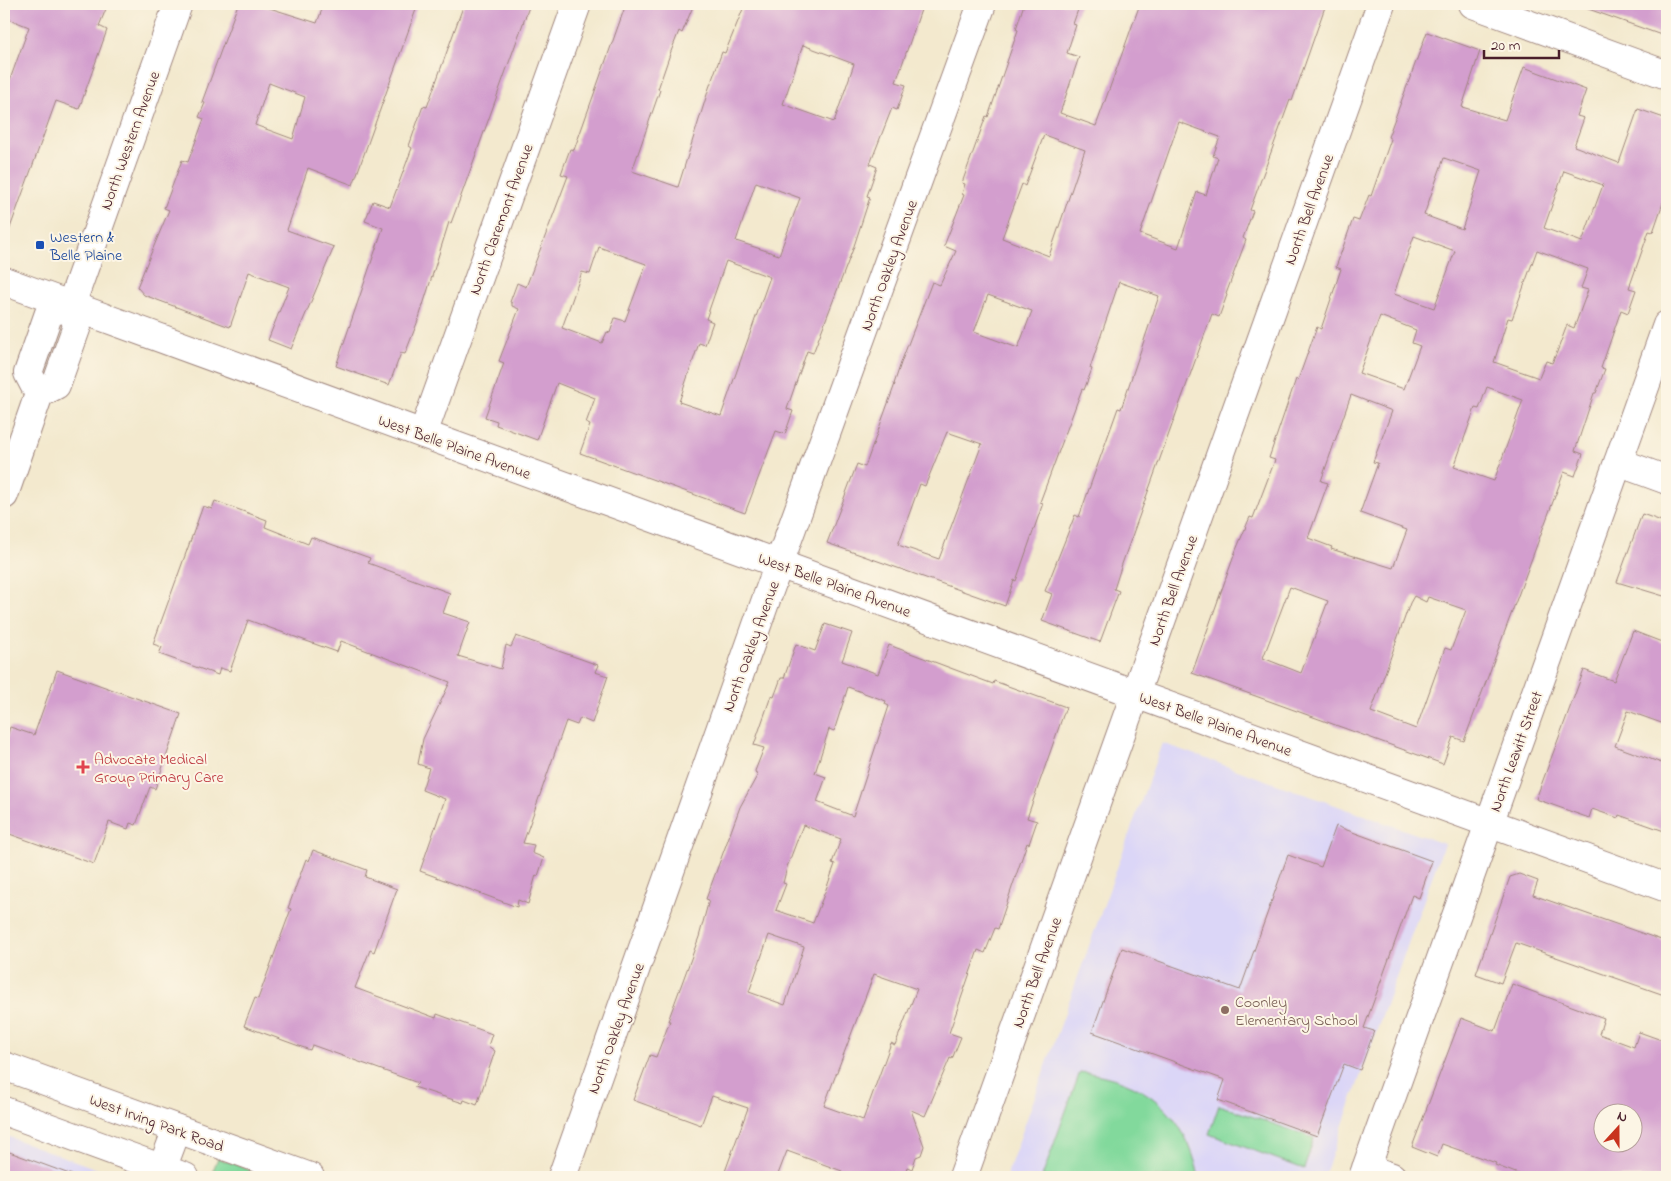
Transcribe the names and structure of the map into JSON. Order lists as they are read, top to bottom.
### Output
{
  "streets": {
    "street": [
      "North Western Avenue",
      "North Bell Avenue",
      "North Claremont Avenue",
      "North Oakley Avenue",
      "West Belle Plaine Avenue",
      "North Leavitt Street",
      "West Irving Park Road"
    ]
  },
  "crossings": [
    ["North Western Avenue", "West Belle Plaine Avenue"],
    ["North Bell Avenue", "West Belle Plaine Avenue"],
    ["North Claremont Avenue", "West Belle Plaine Avenue"],
    ["North Oakley Avenue", "West Belle Plaine Avenue"],
    ["West Belle Plaine Avenue", "North Leavitt Street"]
  ],
  "places": {
    "transit": ["Western & Belle Plaine"],
    "health": ["Advocate Medical Group Primary Care"],
    "other": ["Coonley Elementary School"]
  },
  "scale_bar": "20 m",
  "north": "top"
}
